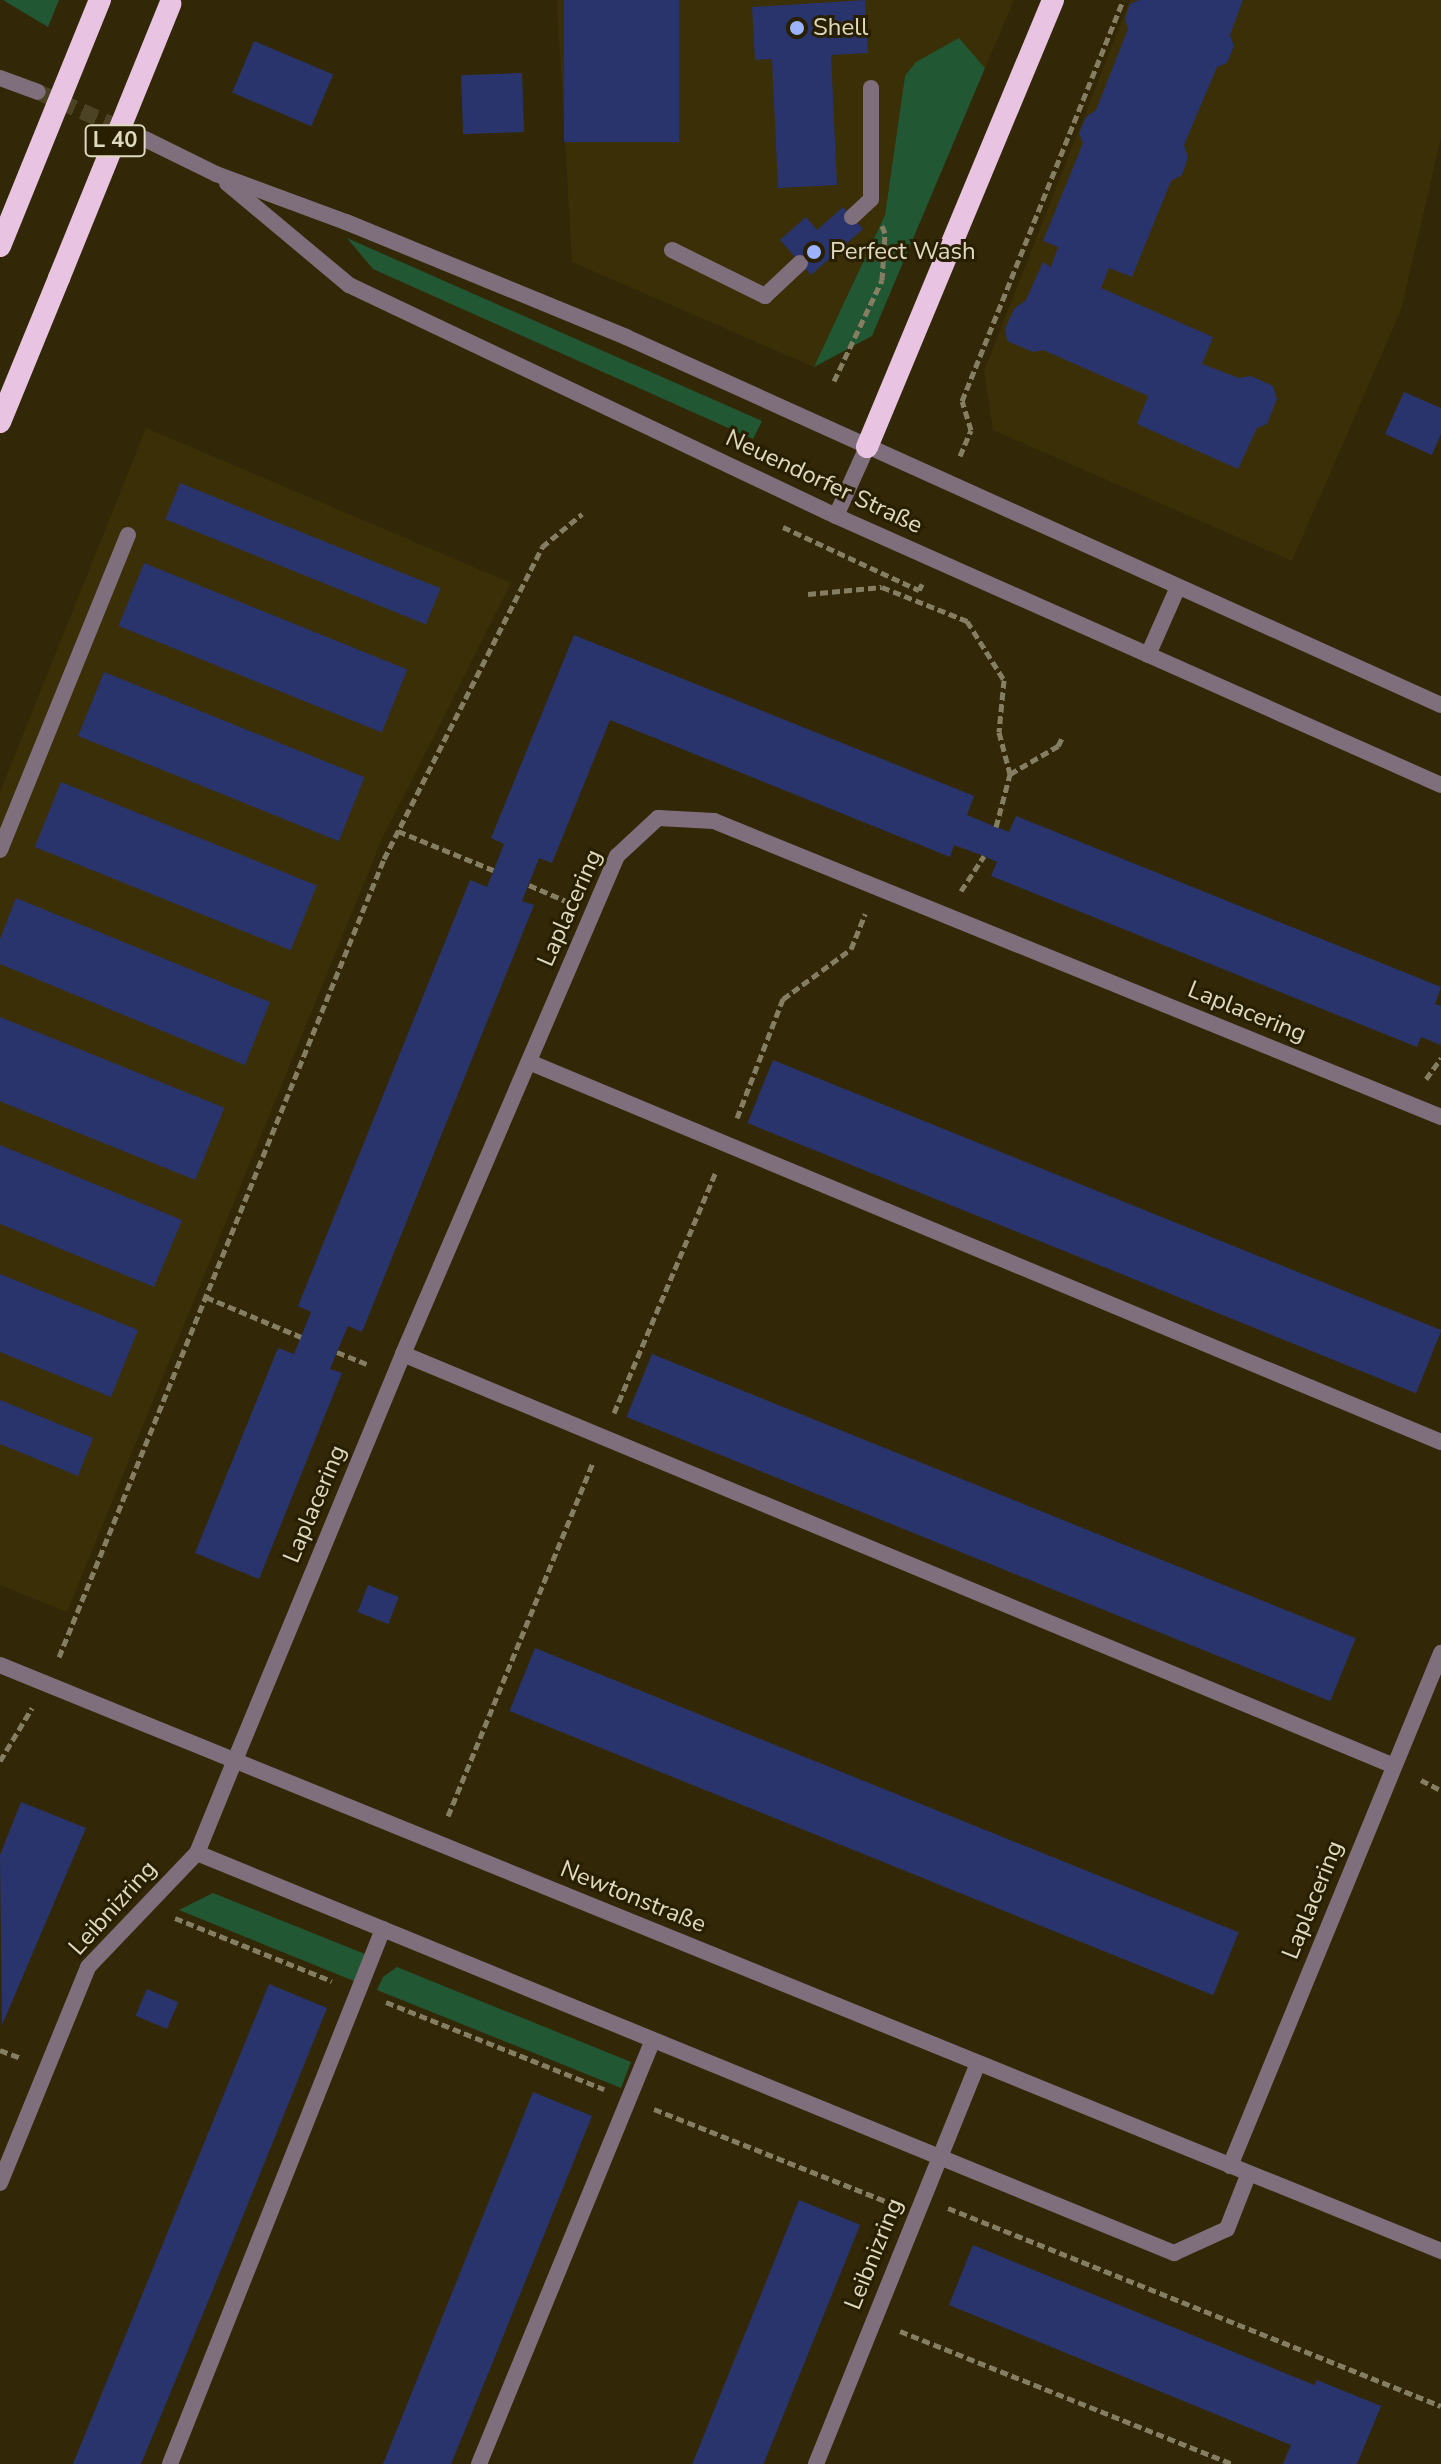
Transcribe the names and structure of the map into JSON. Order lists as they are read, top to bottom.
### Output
{
  "streets": {
    "highway": ["L 40"],
    "street": [
      "Neuendorfer Straße",
      "Laplacering",
      "Newtonstraße",
      "Leibnizring"
    ]
  },
  "crossings": [
    ["Laplacering", "Newtonstraße"],
    ["Laplacering", "Leibnizring"],
    ["Newtonstraße", "Leibnizring"]
  ],
  "places": ["Shell", "Perfect Wash"]
}
